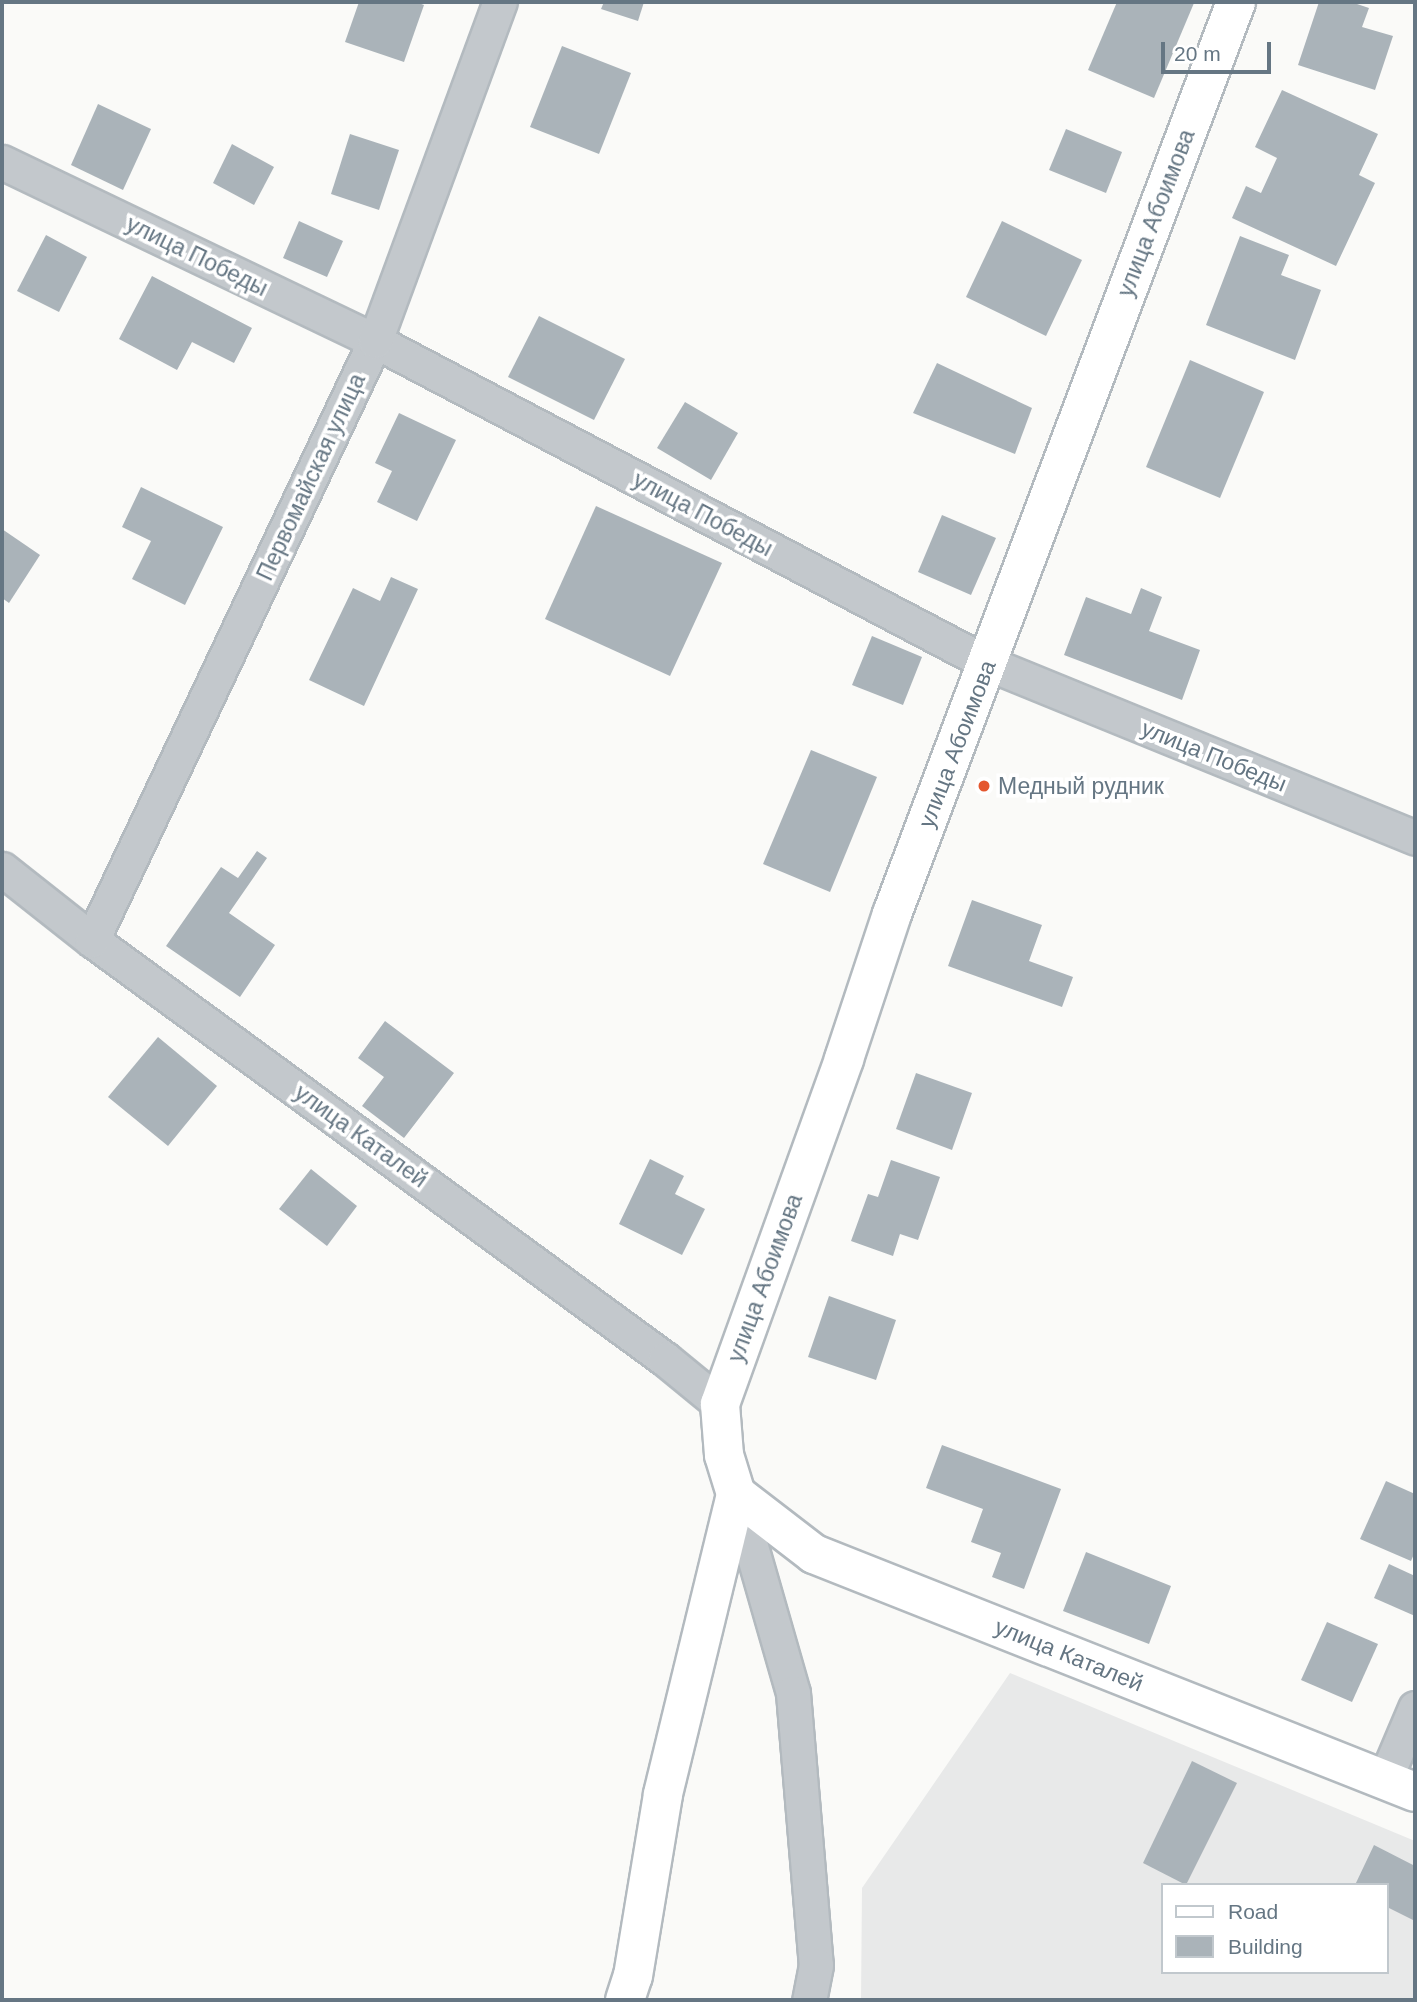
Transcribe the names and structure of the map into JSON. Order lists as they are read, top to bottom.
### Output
{
  "streets": {
    "main road": ["улица Абоимова", "улица Каталей"],
    "street": ["улица Победы", "Первомайская улица"]
  },
  "crossings": [
    ["улица Абоимова", "улица Победы"],
    ["улица Абоимова", "улица Каталей"],
    ["улица Победы", "Первомайская улица"],
    ["Первомайская улица", "улица Каталей"]
  ],
  "places": ["Медный рудник"],
  "legend": ["Road", "Building"],
  "scale_bar": "20 m"
}
